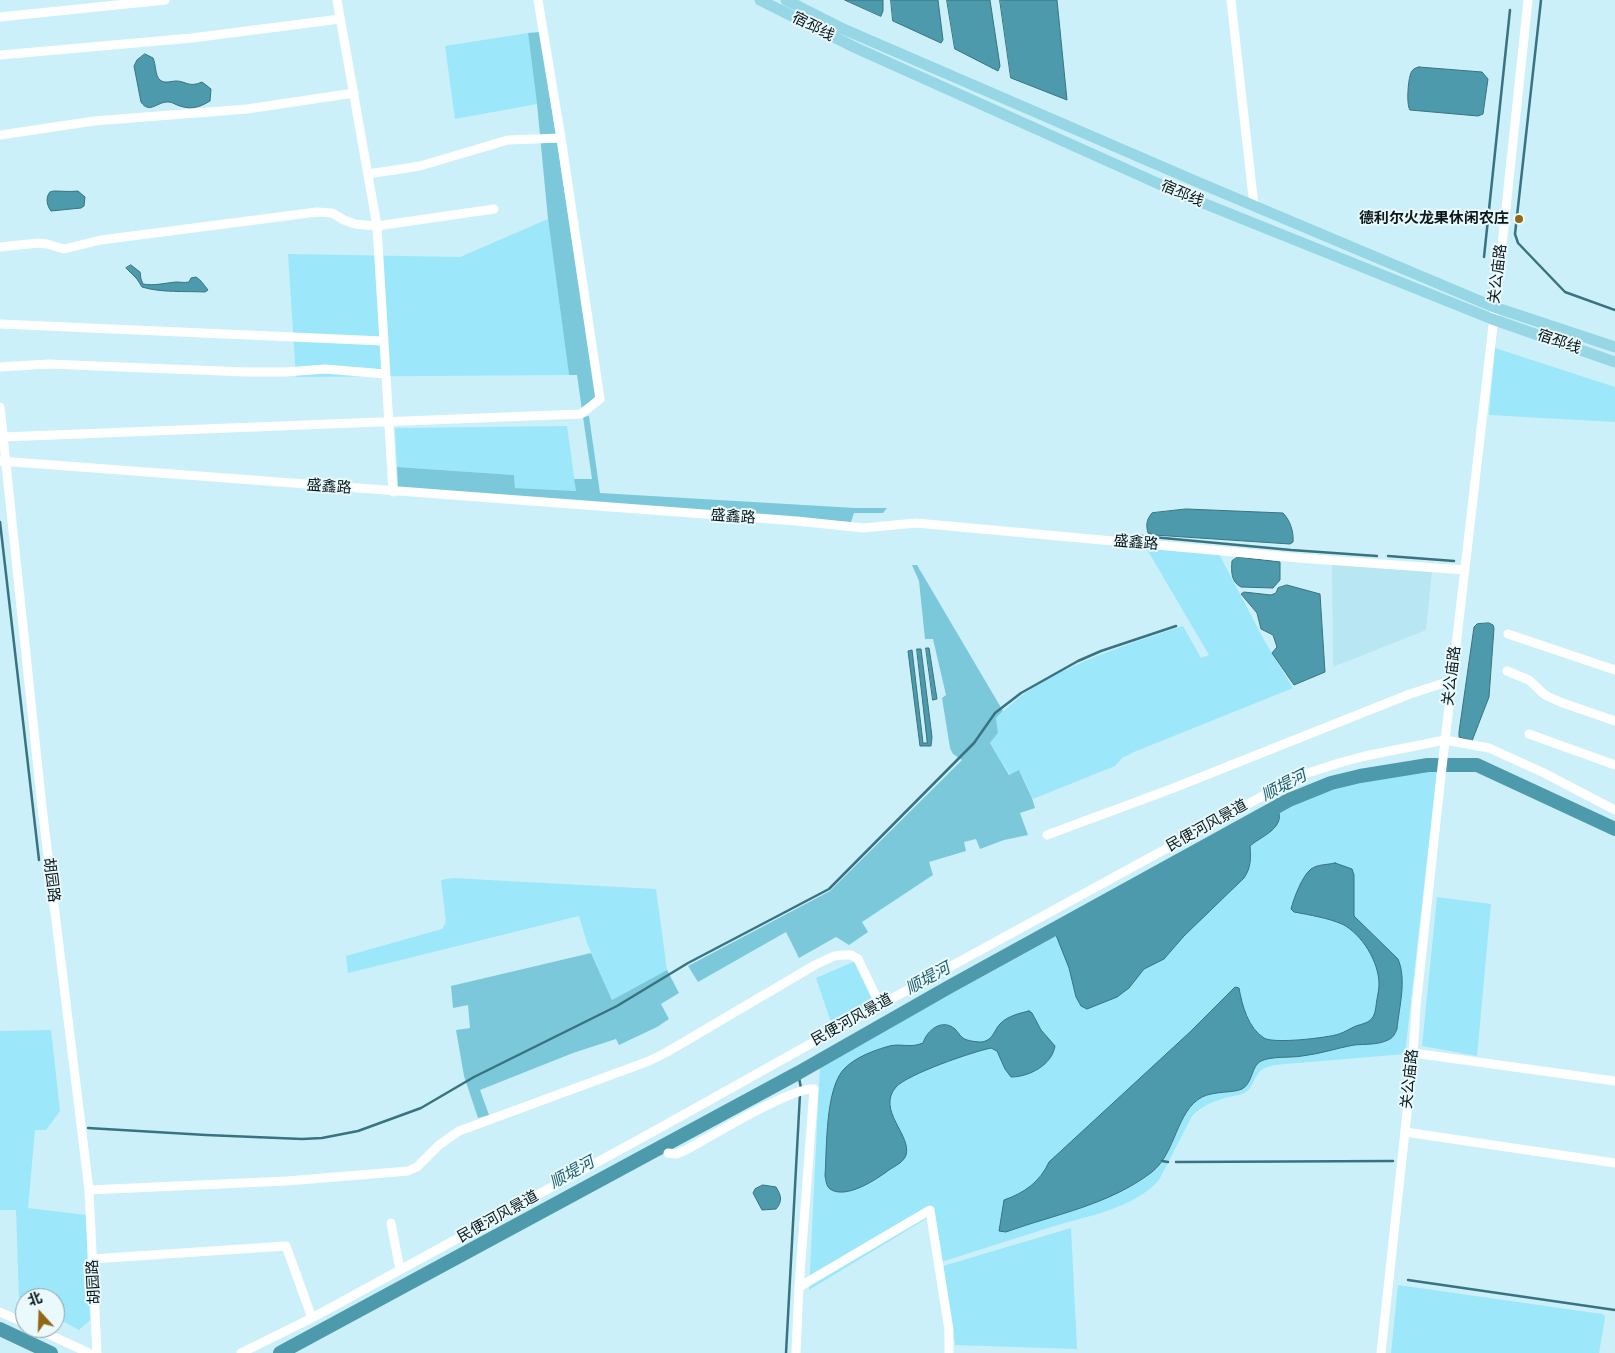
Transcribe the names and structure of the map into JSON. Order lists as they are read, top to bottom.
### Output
{
  "streets": {
    "main road": ["宿邳线"],
    "street": [
      "关公庙路",
      "盛鑫路",
      "民便河风景道",
      "胡园路"
    ]
  },
  "crossings": [
    ["宿邳线", "关公庙路"],
    ["关公庙路", "盛鑫路"],
    ["关公庙路", "民便河风景道"],
    ["盛鑫路", "胡园路"]
  ],
  "water": ["顺堤河"],
  "places": ["德利尔火龙果休闲农庄"],
  "north": "top"
}
